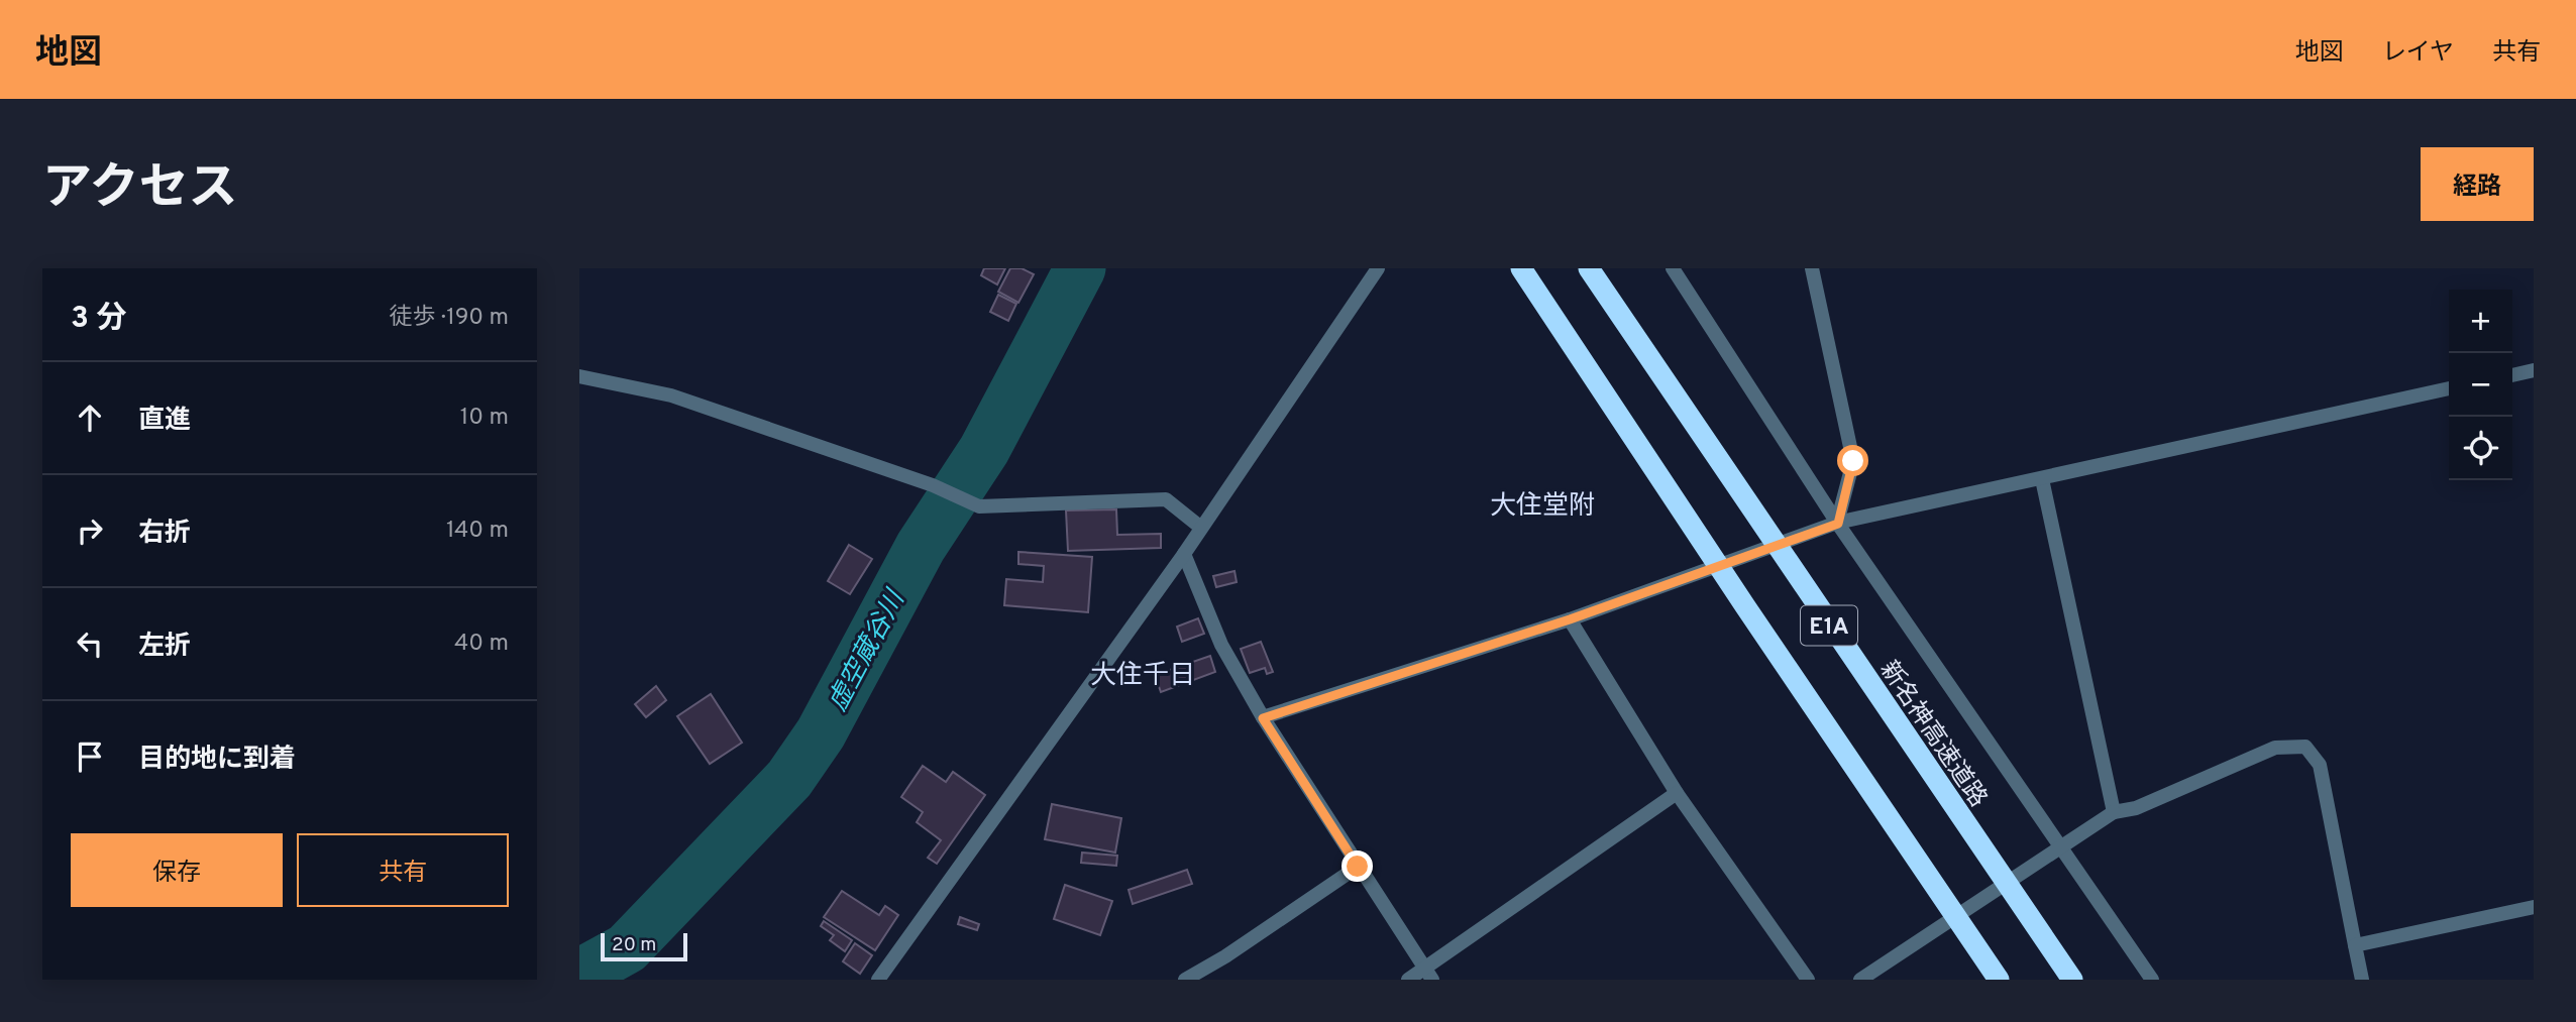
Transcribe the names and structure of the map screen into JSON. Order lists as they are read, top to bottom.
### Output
{
  "streets": {
    "highway": ["E1A", "新名神高速道路"]
  },
  "districts": ["大住堂附", "大住千日"],
  "water": ["虚空蔵谷川"],
  "scale_bar": "20 m",
  "page": {
    "header": "地図",
    "nav": ["地図", "レイヤ", "共有"],
    "title": "アクセス",
    "buttons": [
      "経路",
      ["保存", "共有"]
    ],
    "heading": ["3 分", "徒歩 · 190 m"],
    "map_buttons": ["+", "−"],
    "list": [
      ["直進", "10 m"],
      ["右折", "140 m"],
      ["左折", "40 m"],
      "目的地に到着"
    ],
    "scale": "20 m"
  }
}
